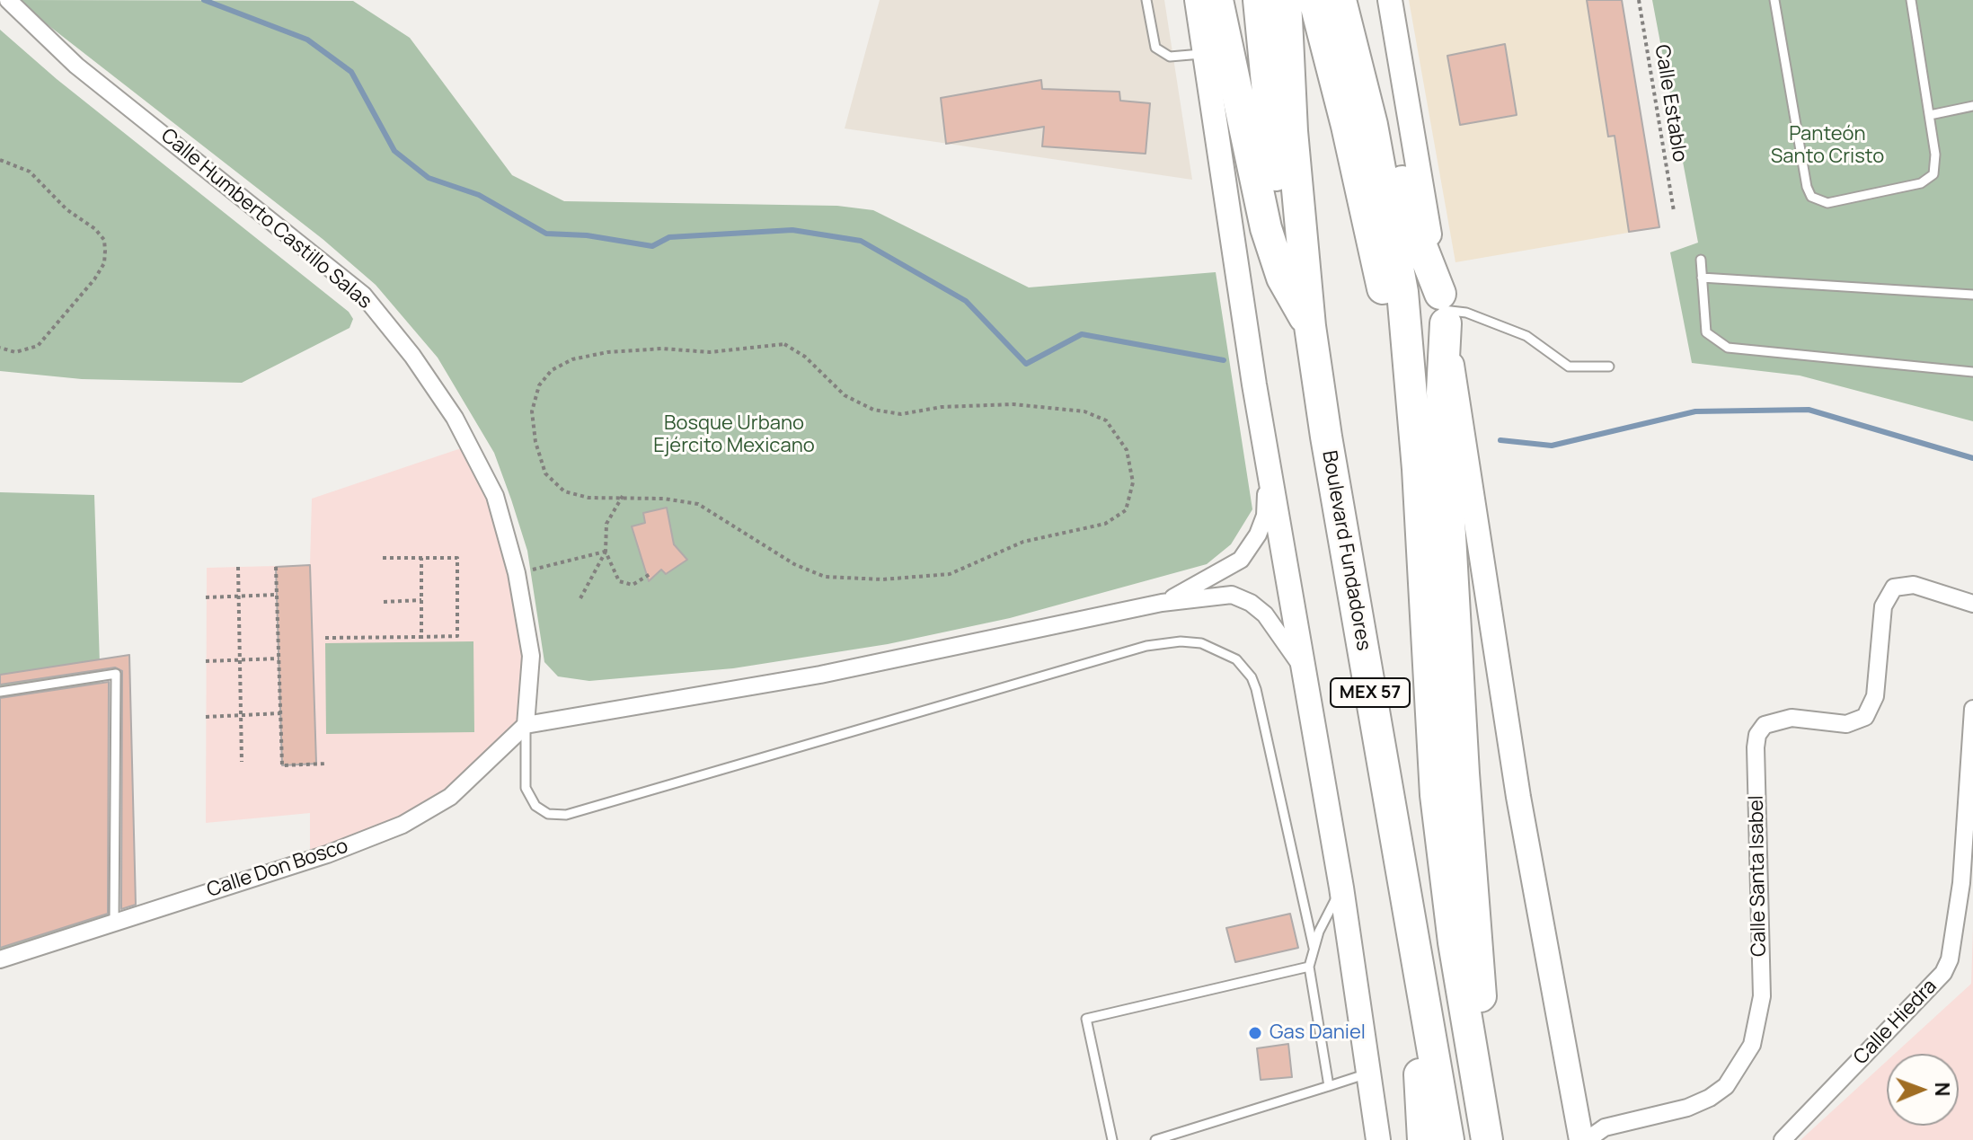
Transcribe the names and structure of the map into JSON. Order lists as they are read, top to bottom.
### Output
{
  "streets": {
    "highway": ["Boulevard Fundadores", "MEX 57"],
    "street": [
      "Calle Humberto Castillo Salas",
      "Calle Don Bosco",
      "Calle Santa Isabel",
      "Calle Hiedra"
    ],
    "path": ["Calle Establo"]
  },
  "crossings": [
    ["Calle Humberto Castillo Salas", "Calle Don Bosco"]
  ],
  "parks": ["Panteón Santo Cristo", "Bosque Urbano Ejército Mexicano"],
  "places": ["Gas Daniel"],
  "north": "right"
}
